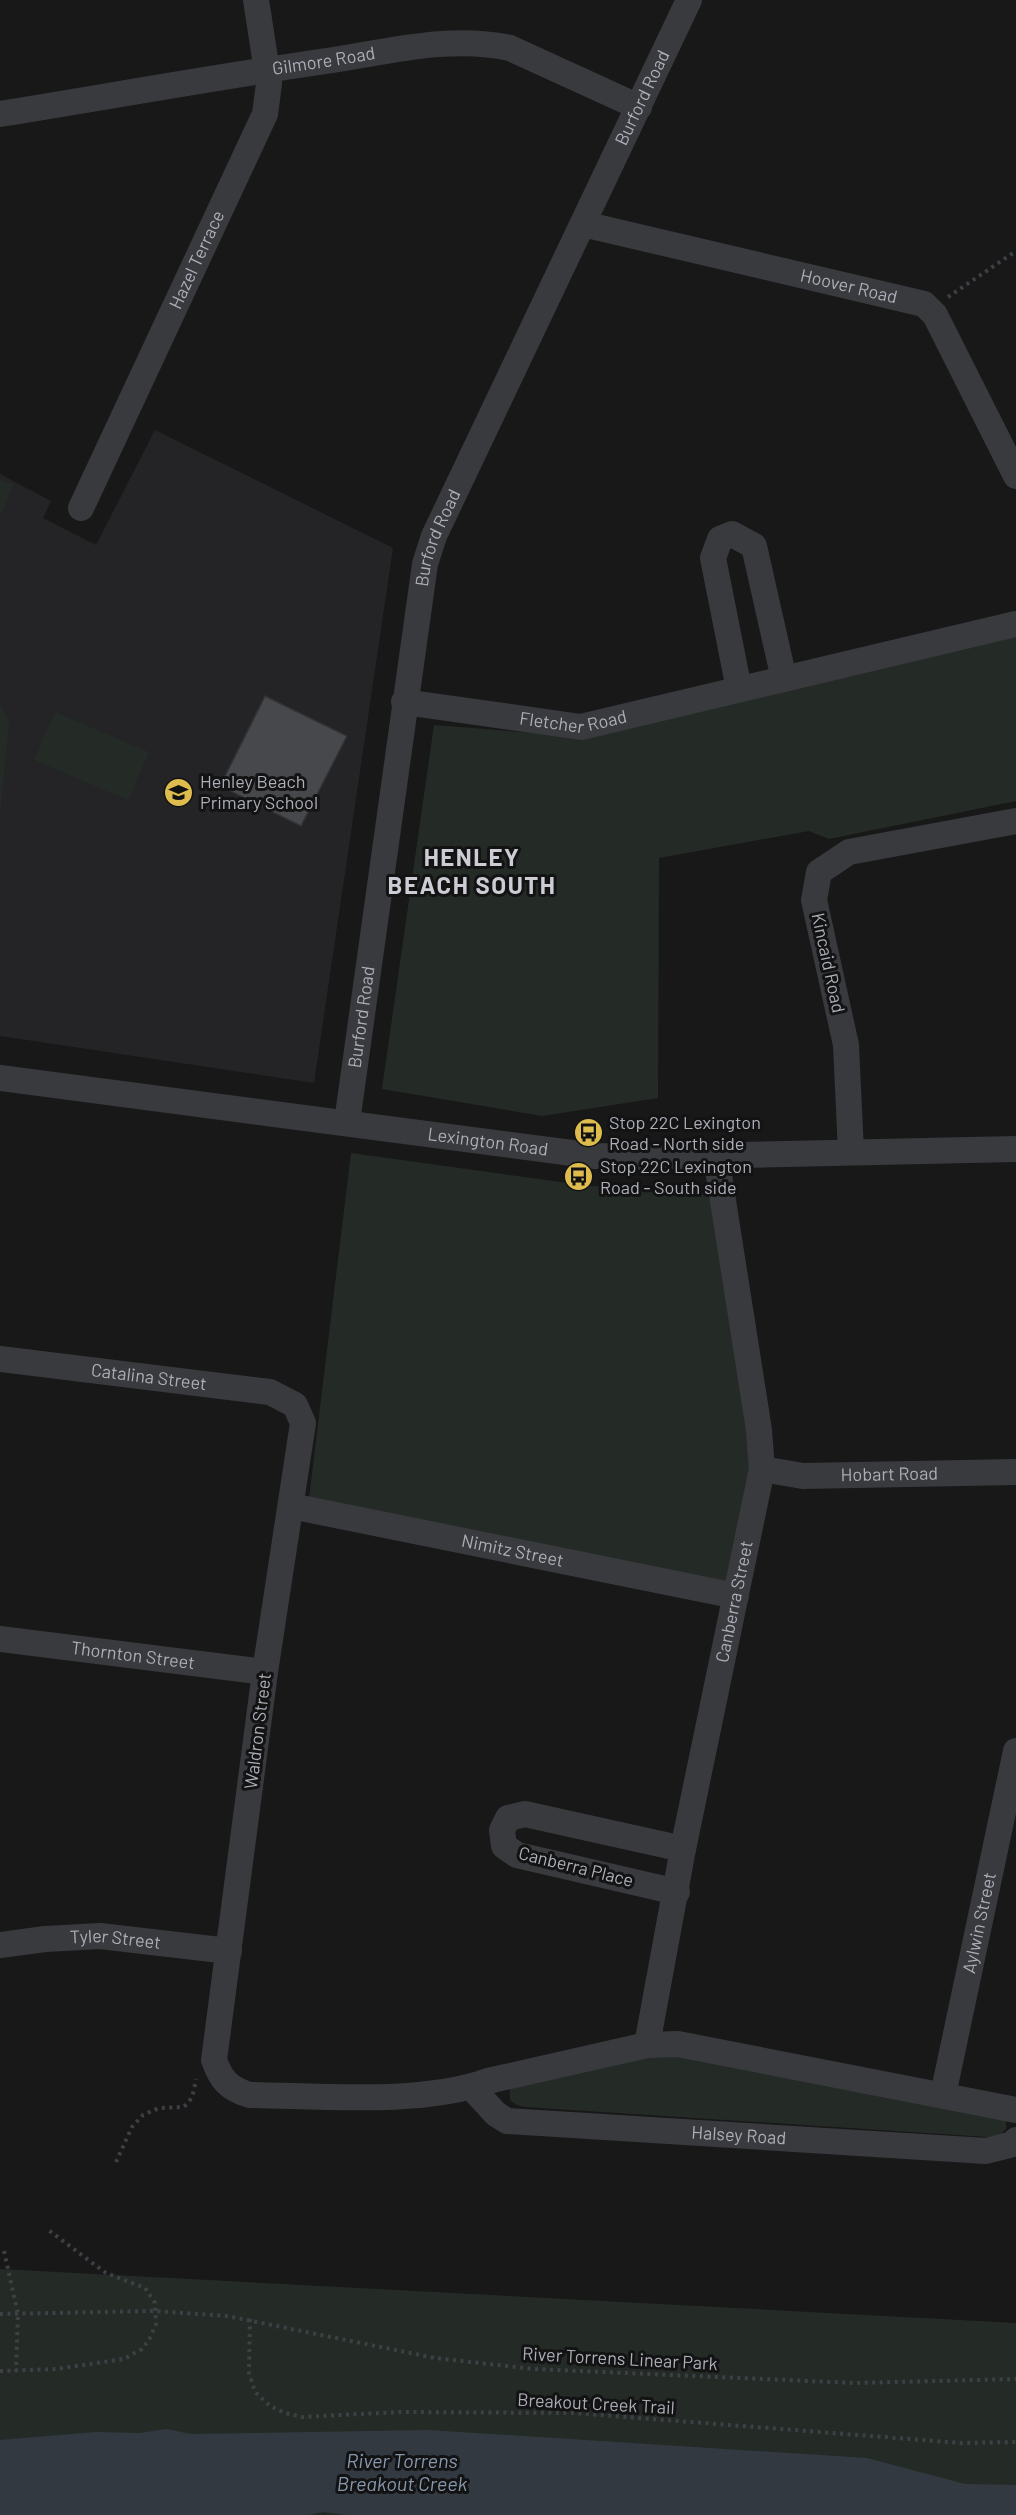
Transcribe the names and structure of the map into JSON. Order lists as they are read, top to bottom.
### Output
{
  "streets": {
    "street": [
      "Gilmore Road",
      "Burford Road",
      "Hazel Terrace",
      "Hoover Road",
      "Fletcher Road",
      "Kincaid Road",
      "Lexington Road",
      "Catalina Street",
      "Hobart Road",
      "Nimitz Street",
      "Canberra Street",
      "Thornton Street",
      "Waldron Street",
      "Canberra Place",
      "Aylwin Street",
      "Tyler Street",
      "Halsey Road"
    ],
    "path": ["River Torrens Linear Park", "Breakout Creek Trail"]
  },
  "crossings": [
    ["Gilmore Road", "Burford Road"],
    ["Gilmore Road", "Hazel Terrace"],
    ["Burford Road", "Hoover Road"],
    ["Burford Road", "Fletcher Road"],
    ["Burford Road", "Lexington Road"],
    ["Kincaid Road", "Lexington Road"],
    ["Lexington Road", "Canberra Street"],
    ["Catalina Street", "Waldron Street"],
    ["Hobart Road", "Canberra Street"],
    ["Nimitz Street", "Canberra Street"],
    ["Nimitz Street", "Waldron Street"],
    ["Canberra Street", "Canberra Place"],
    ["Thornton Street", "Waldron Street"],
    ["Waldron Street", "Tyler Street"],
    ["River Torrens Linear Park", "Breakout Creek Trail"]
  ],
  "districts": ["HENLEY BEACH SOUTH"],
  "water": ["River Torrens Breakout Creek"],
  "places": {
    "school or university": ["Henley Beach Primary School"],
    "bus stop": ["Stop 22C Lexington Road - North side", "Stop 22C Lexington Road - South side"]
  }
}
